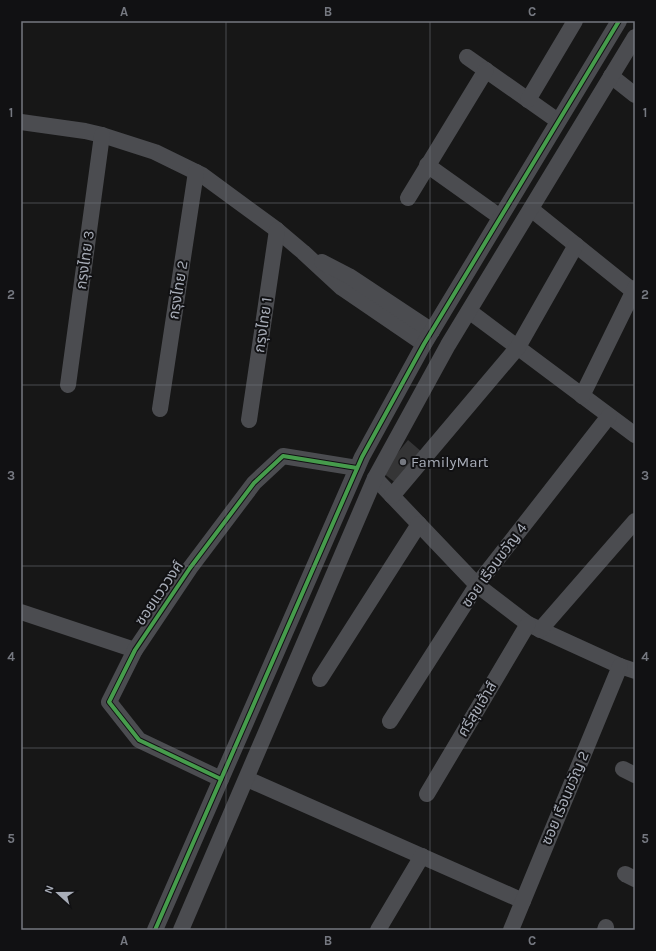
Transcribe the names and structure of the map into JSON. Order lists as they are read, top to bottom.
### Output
{
  "streets": {
    "street": [
      "กรุงไทย 3",
      "กรุงไทย 2",
      "กรุงไทย 1",
      "ซอย เรือนขวัญ 4",
      "ซอยแวววงศ์",
      "ศรีสุขเฮ้าส์",
      "ซอย เรือนขวัญ 2"
    ]
  },
  "places": ["FamilyMart"],
  "north": "left",
  "grid": {
    "columns": ["A", "B", "C"],
    "rows": [
      "1",
      "2",
      "3",
      "4",
      "5"
    ]
  }
}
